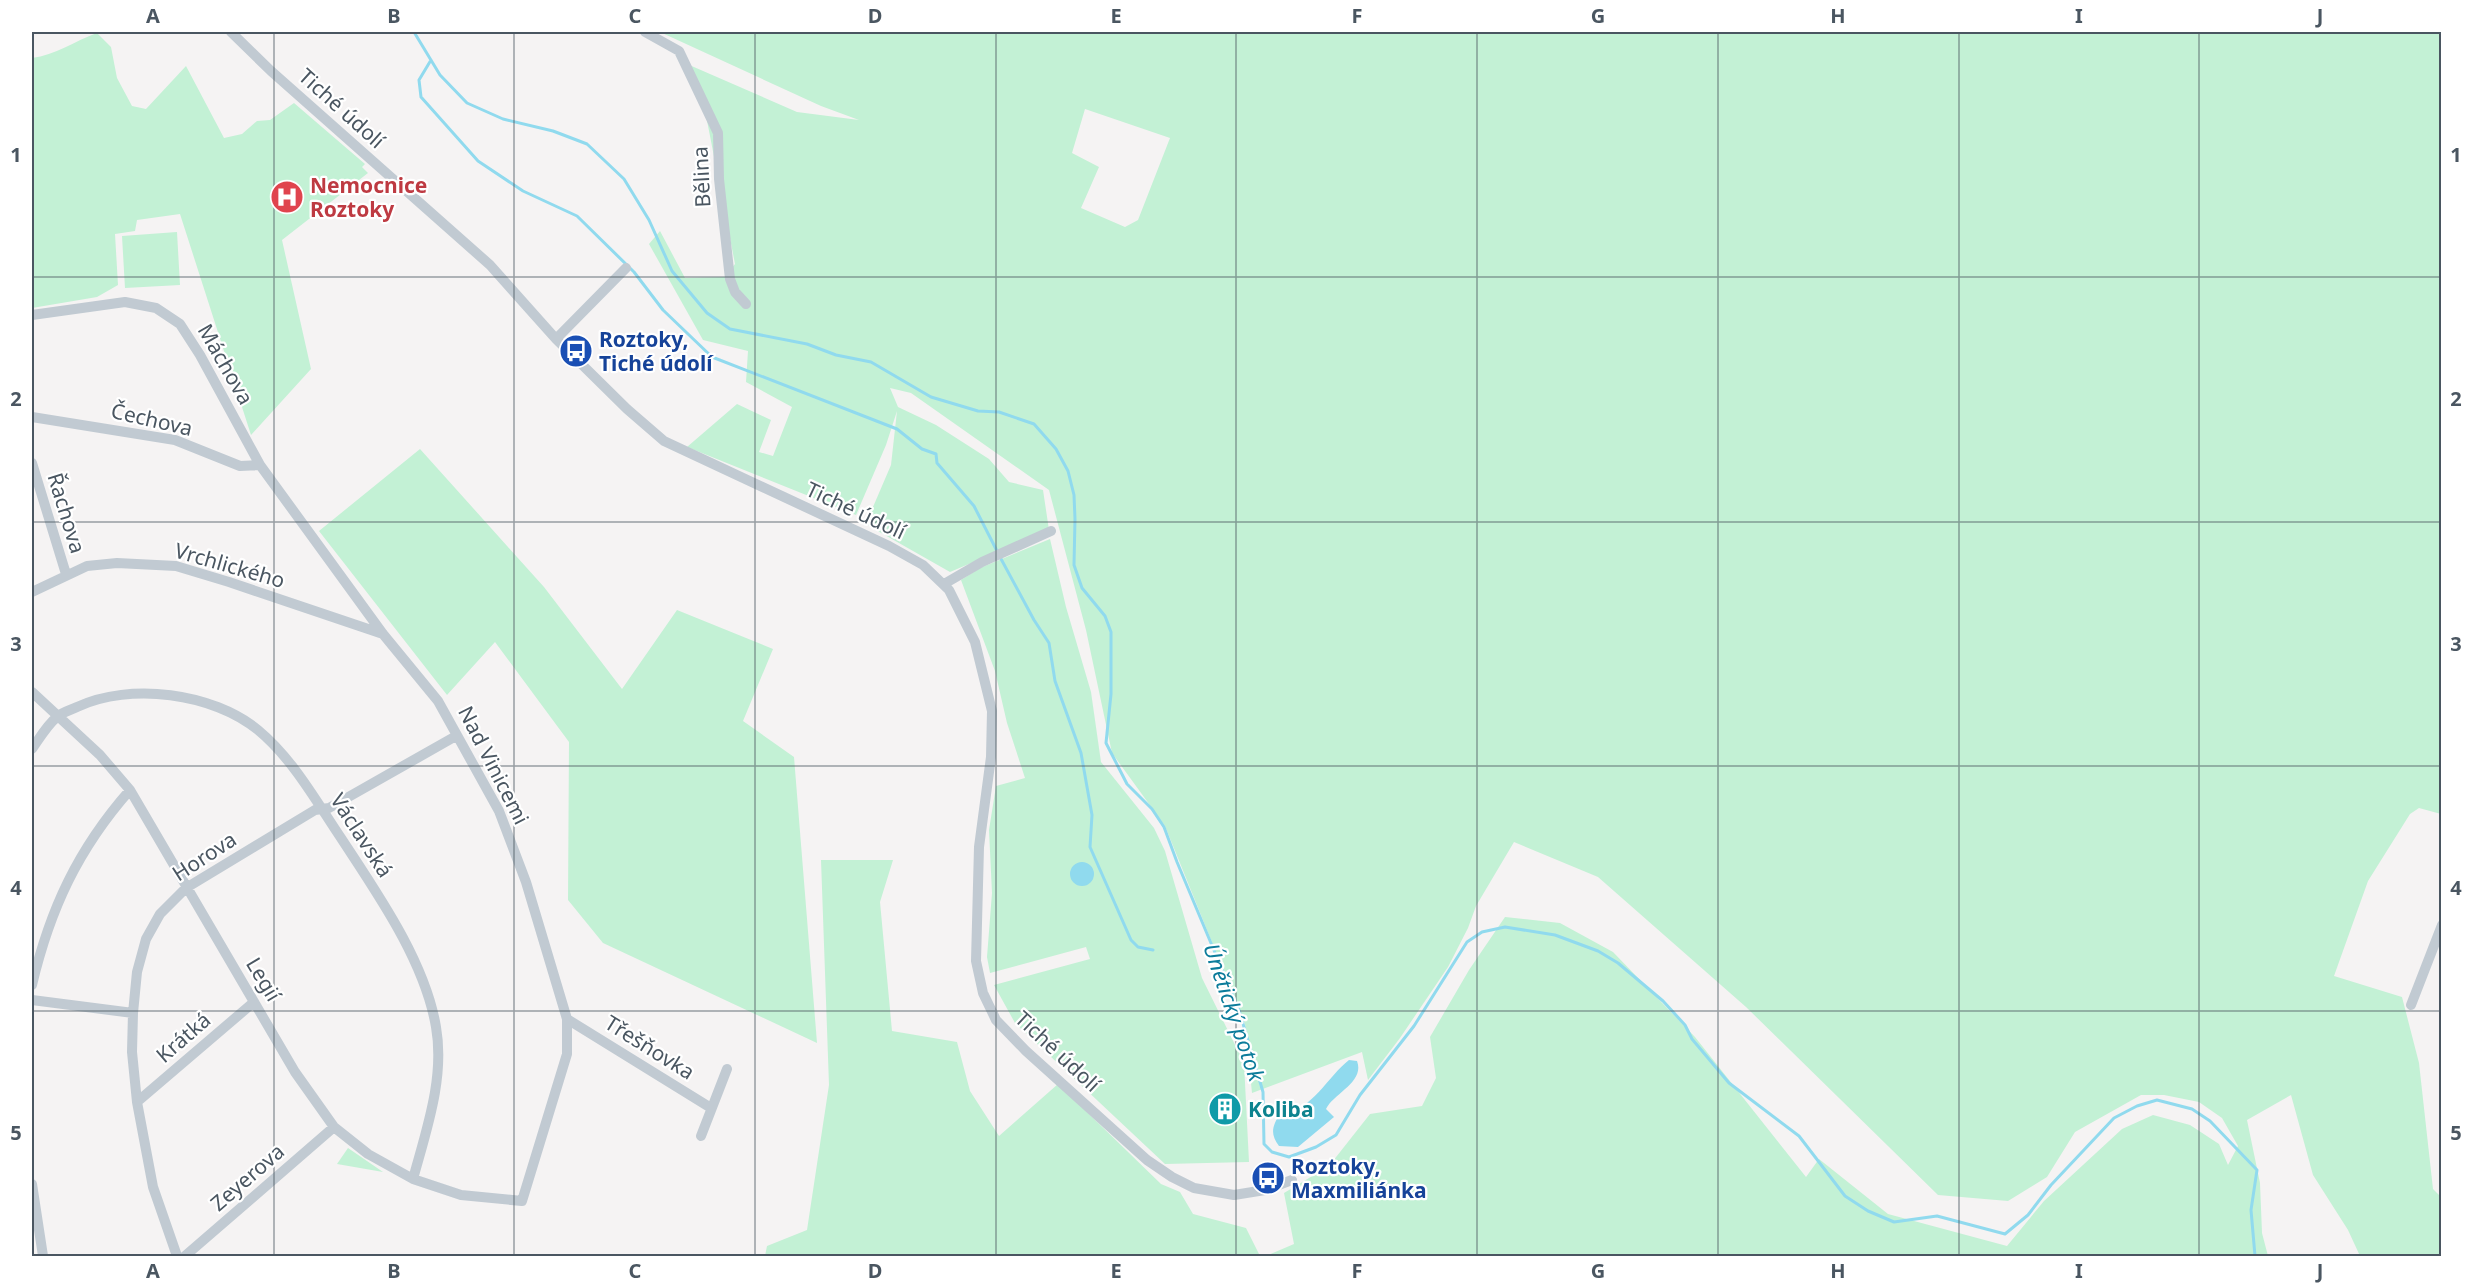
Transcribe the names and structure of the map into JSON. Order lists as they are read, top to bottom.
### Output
{
  "streets": {
    "street": [
      "Tiché údolí",
      "Bělina",
      "Máchova",
      "Čechova",
      "Řachova",
      "Vrchlického",
      "Nad Vinicemi",
      "Václavská",
      "Horova",
      "Legií",
      "Krátká",
      "Třešňovka",
      "Zeyerova"
    ]
  },
  "crossings": [
    ["Máchova", "Čechova"],
    ["Máchova", "Nad Vinicemi"],
    ["Čechova", "Nad Vinicemi"],
    ["Řachova", "Vrchlického"],
    ["Vrchlického", "Nad Vinicemi"],
    ["Nad Vinicemi", "Horova"],
    ["Nad Vinicemi", "Legií"],
    ["Nad Vinicemi", "Třešňovka"],
    ["Václavská", "Horova"],
    ["Václavská", "Legií"],
    ["Horova", "Legií"],
    ["Horova", "Krátká"],
    ["Legií", "Krátká"],
    ["Legií", "Zeyerova"]
  ],
  "water": ["Únětický potok"],
  "places": {
    "hospital": ["Nemocnice Roztoky"],
    "bus stop": ["Roztoky, Tiché údolí", "Roztoky, Maxmiliánka"],
    "building": ["Koliba"]
  },
  "grid": {
    "columns": [
      "A",
      "B",
      "C",
      "D",
      "E",
      "F",
      "G",
      "H",
      "I",
      "J"
    ],
    "rows": [
      "1",
      "2",
      "3",
      "4",
      "5"
    ]
  }
}
